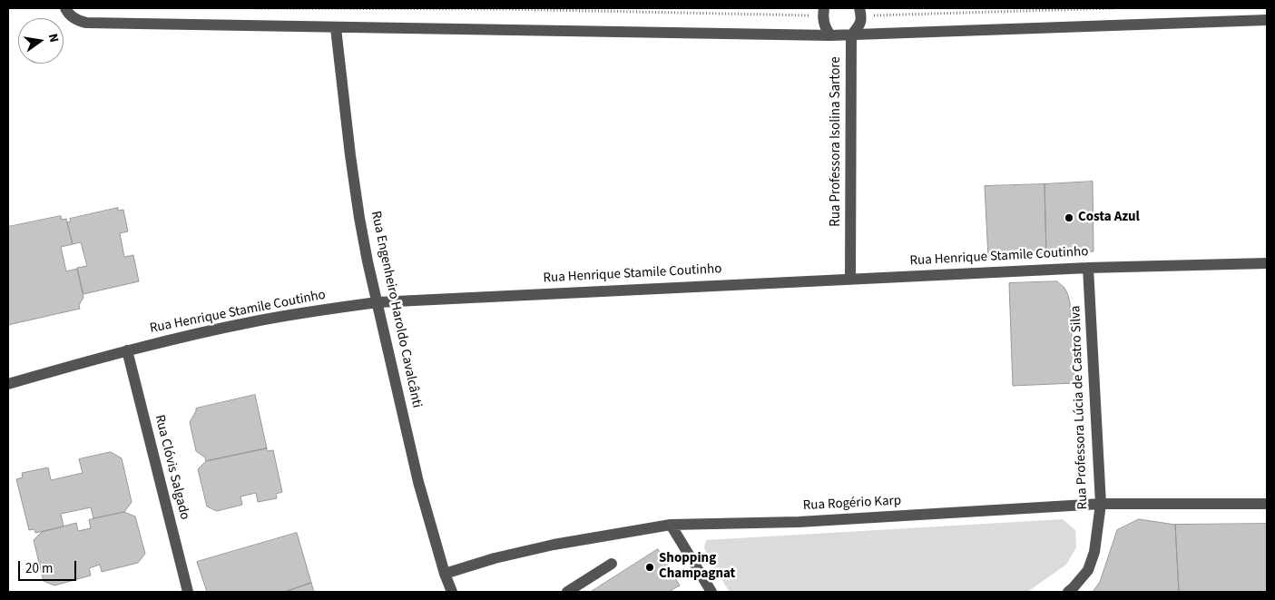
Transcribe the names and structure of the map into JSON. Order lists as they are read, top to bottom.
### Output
{
  "streets": {
    "street": [
      "Rua Professora Isolina Sartore",
      "Rua Henrique Stamile Coutinho",
      "Rua Engenheiro Haroldo Cavalcânti",
      "Rua Professora Lúcia de Castro Silva",
      "Rua Clóvis Salgado",
      "Rua Rogério Karp"
    ]
  },
  "crossings": [
    ["Rua Professora Isolina Sartore", "Rua Henrique Stamile Coutinho"],
    ["Rua Henrique Stamile Coutinho", "Rua Engenheiro Haroldo Cavalcânti"],
    ["Rua Henrique Stamile Coutinho", "Rua Professora Lúcia de Castro Silva"],
    ["Rua Henrique Stamile Coutinho", "Rua Clóvis Salgado"],
    ["Rua Engenheiro Haroldo Cavalcânti", "Rua Rogério Karp"],
    ["Rua Professora Lúcia de Castro Silva", "Rua Rogério Karp"]
  ],
  "places": ["Costa Azul", "Shopping Champagnat"],
  "scale_bar": "20 m",
  "north": "right"
}
